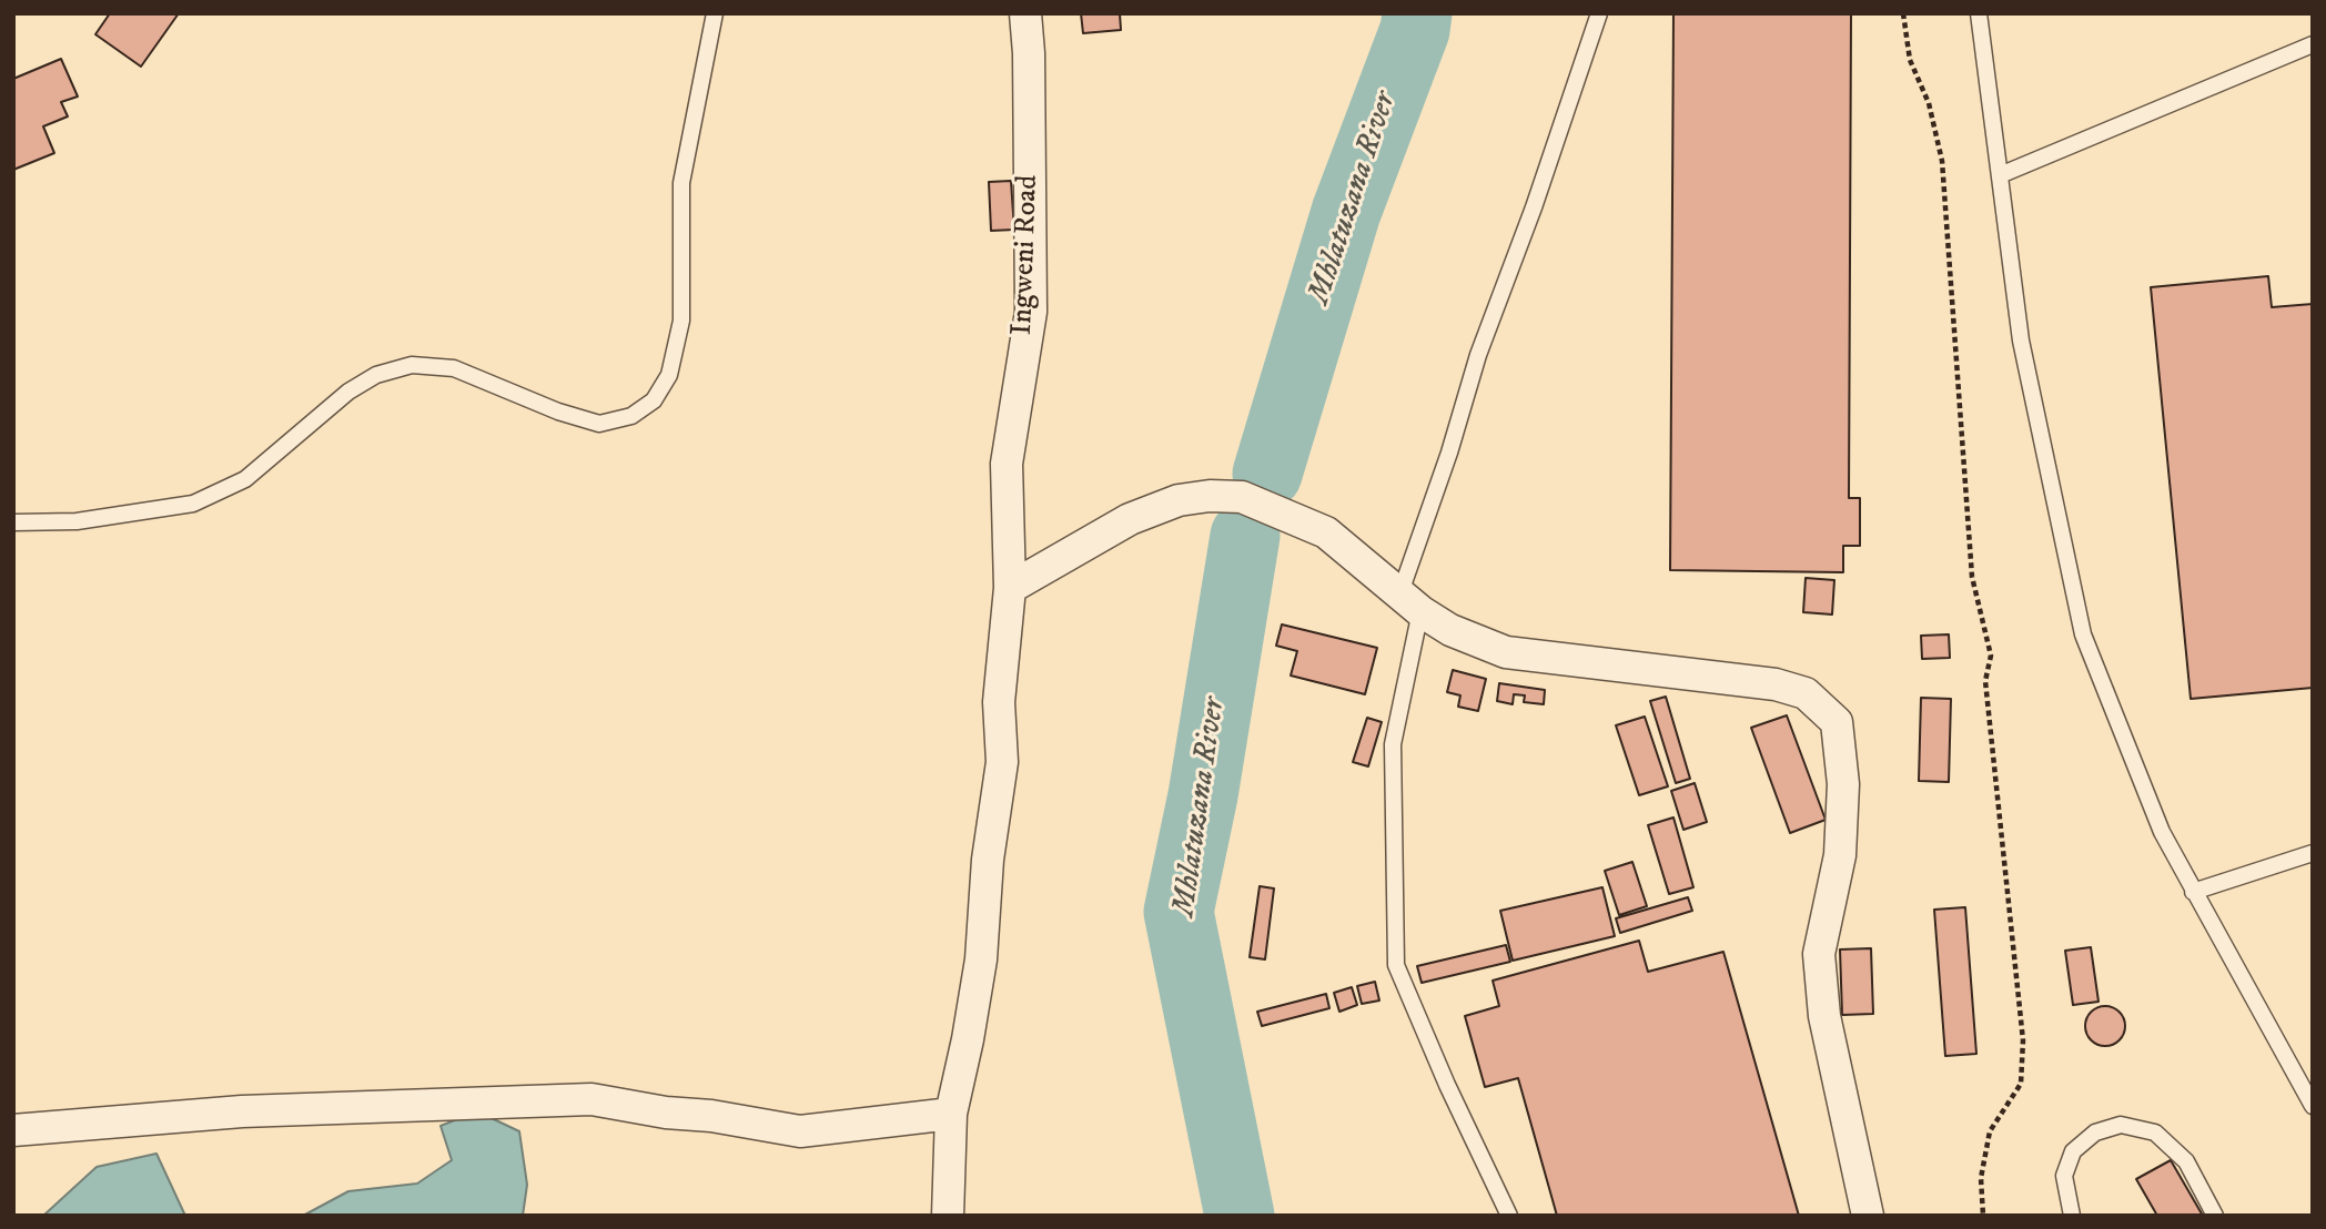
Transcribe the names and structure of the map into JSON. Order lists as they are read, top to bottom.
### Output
{
  "streets": {
    "street": ["Ingweni Road"]
  },
  "water": ["Mhlatuzana River"]
}
